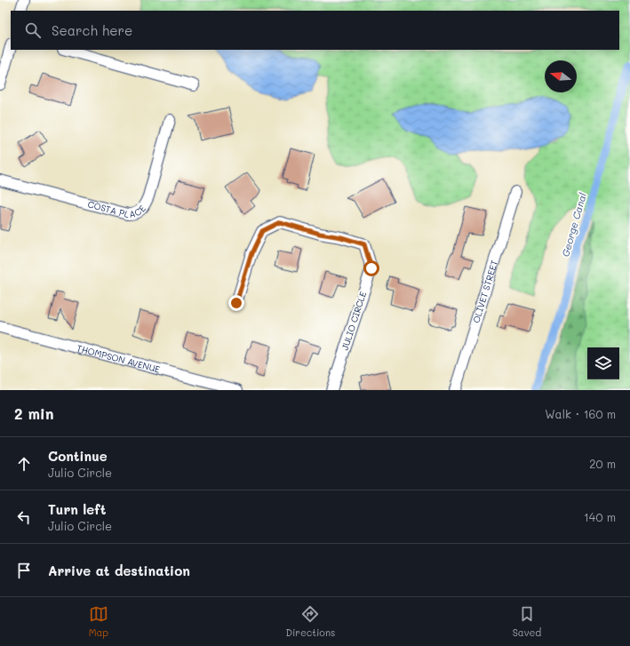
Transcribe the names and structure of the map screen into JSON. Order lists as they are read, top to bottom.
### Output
{
  "streets": {
    "street": [
      "COSTA PLACE",
      "OLIVET STREET",
      "JULIO CIRCLE",
      "THOMPSON AVENUE"
    ]
  },
  "water": ["George Canal"],
  "north": "left",
  "page": {
    "search": "Search here",
    "heading": ["2 min", "Walk · 160 m"],
    "list": [
      ["Continue", "Julio Circle", "20 m"],
      ["Turn left", "Julio Circle", "140 m"],
      "Arrive at destination"
    ],
    "nav": ["Map", "Directions", "Saved"]
  }
}
